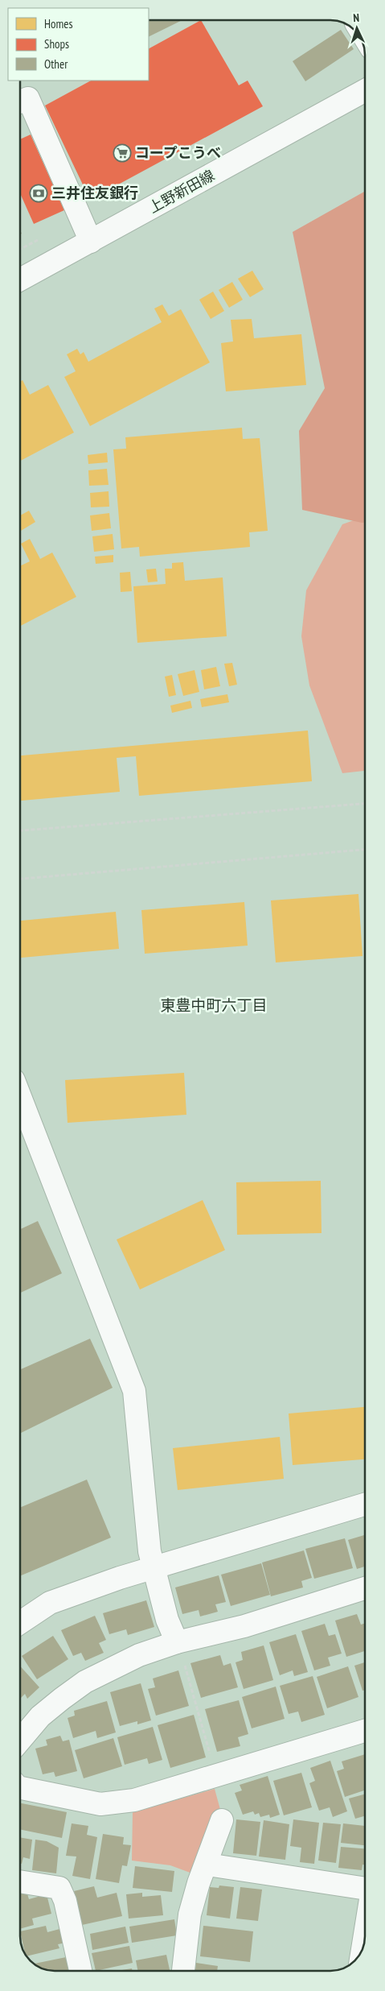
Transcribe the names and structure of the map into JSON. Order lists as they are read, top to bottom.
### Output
{
  "streets": {
    "street": ["上野新田線"]
  },
  "districts": ["東豊中町六丁目"],
  "places": {
    "supermarket": ["コープこうべ"],
    "bank": ["三井住友銀行"]
  },
  "legend": ["Homes", "Shops", "Other"],
  "north": "top"
}
